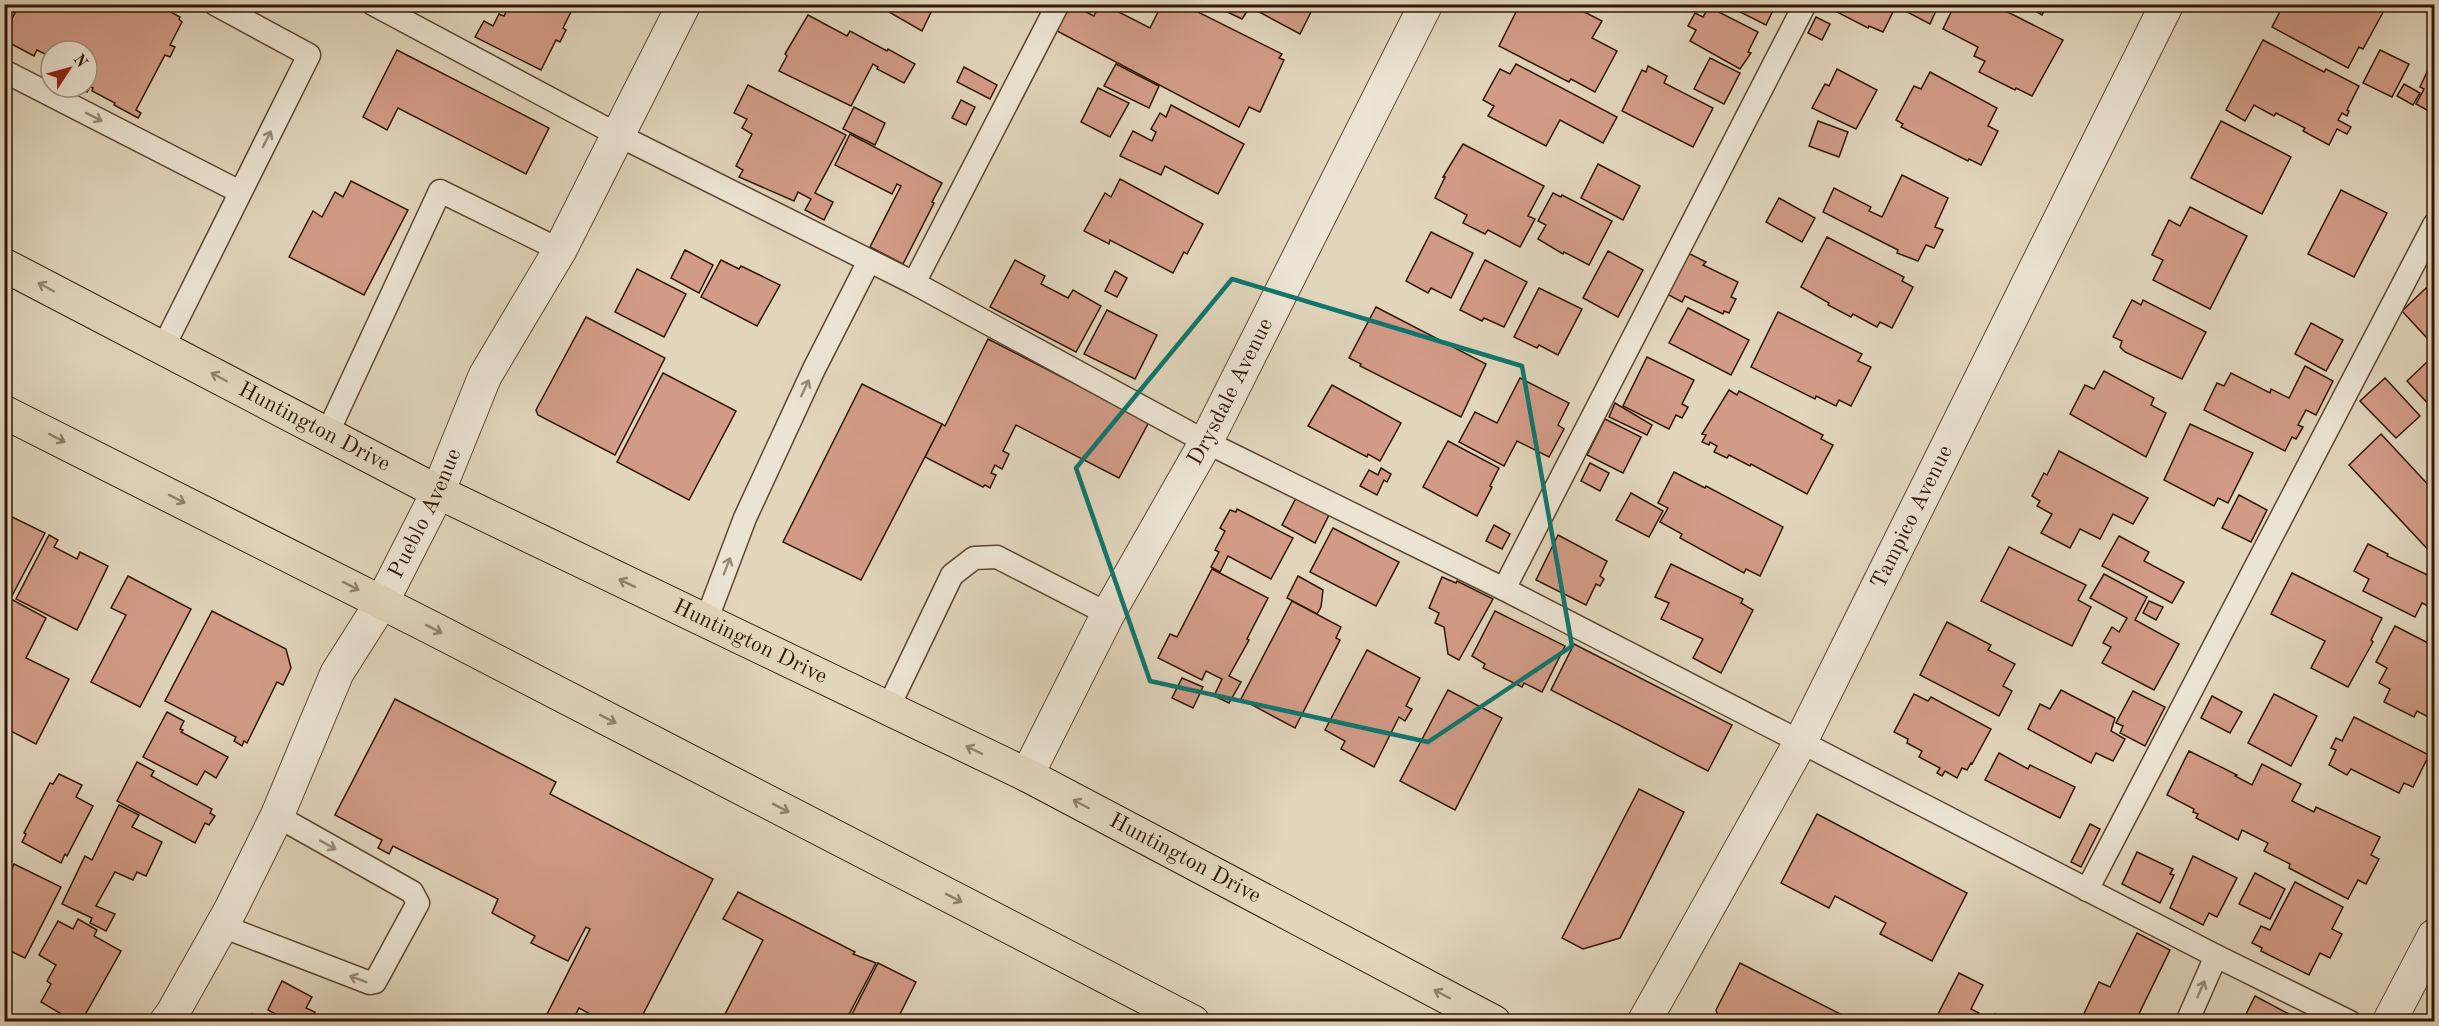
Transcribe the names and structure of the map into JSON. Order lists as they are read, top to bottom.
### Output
{
  "streets": {
    "main road": ["Huntington Drive"],
    "street": ["Drysdale Avenue", "Pueblo Avenue", "Tampico Avenue"]
  },
  "crossings": [
    ["Drysdale Avenue", "Huntington Drive"],
    ["Huntington Drive", "Pueblo Avenue"]
  ],
  "north": "top right"
}
